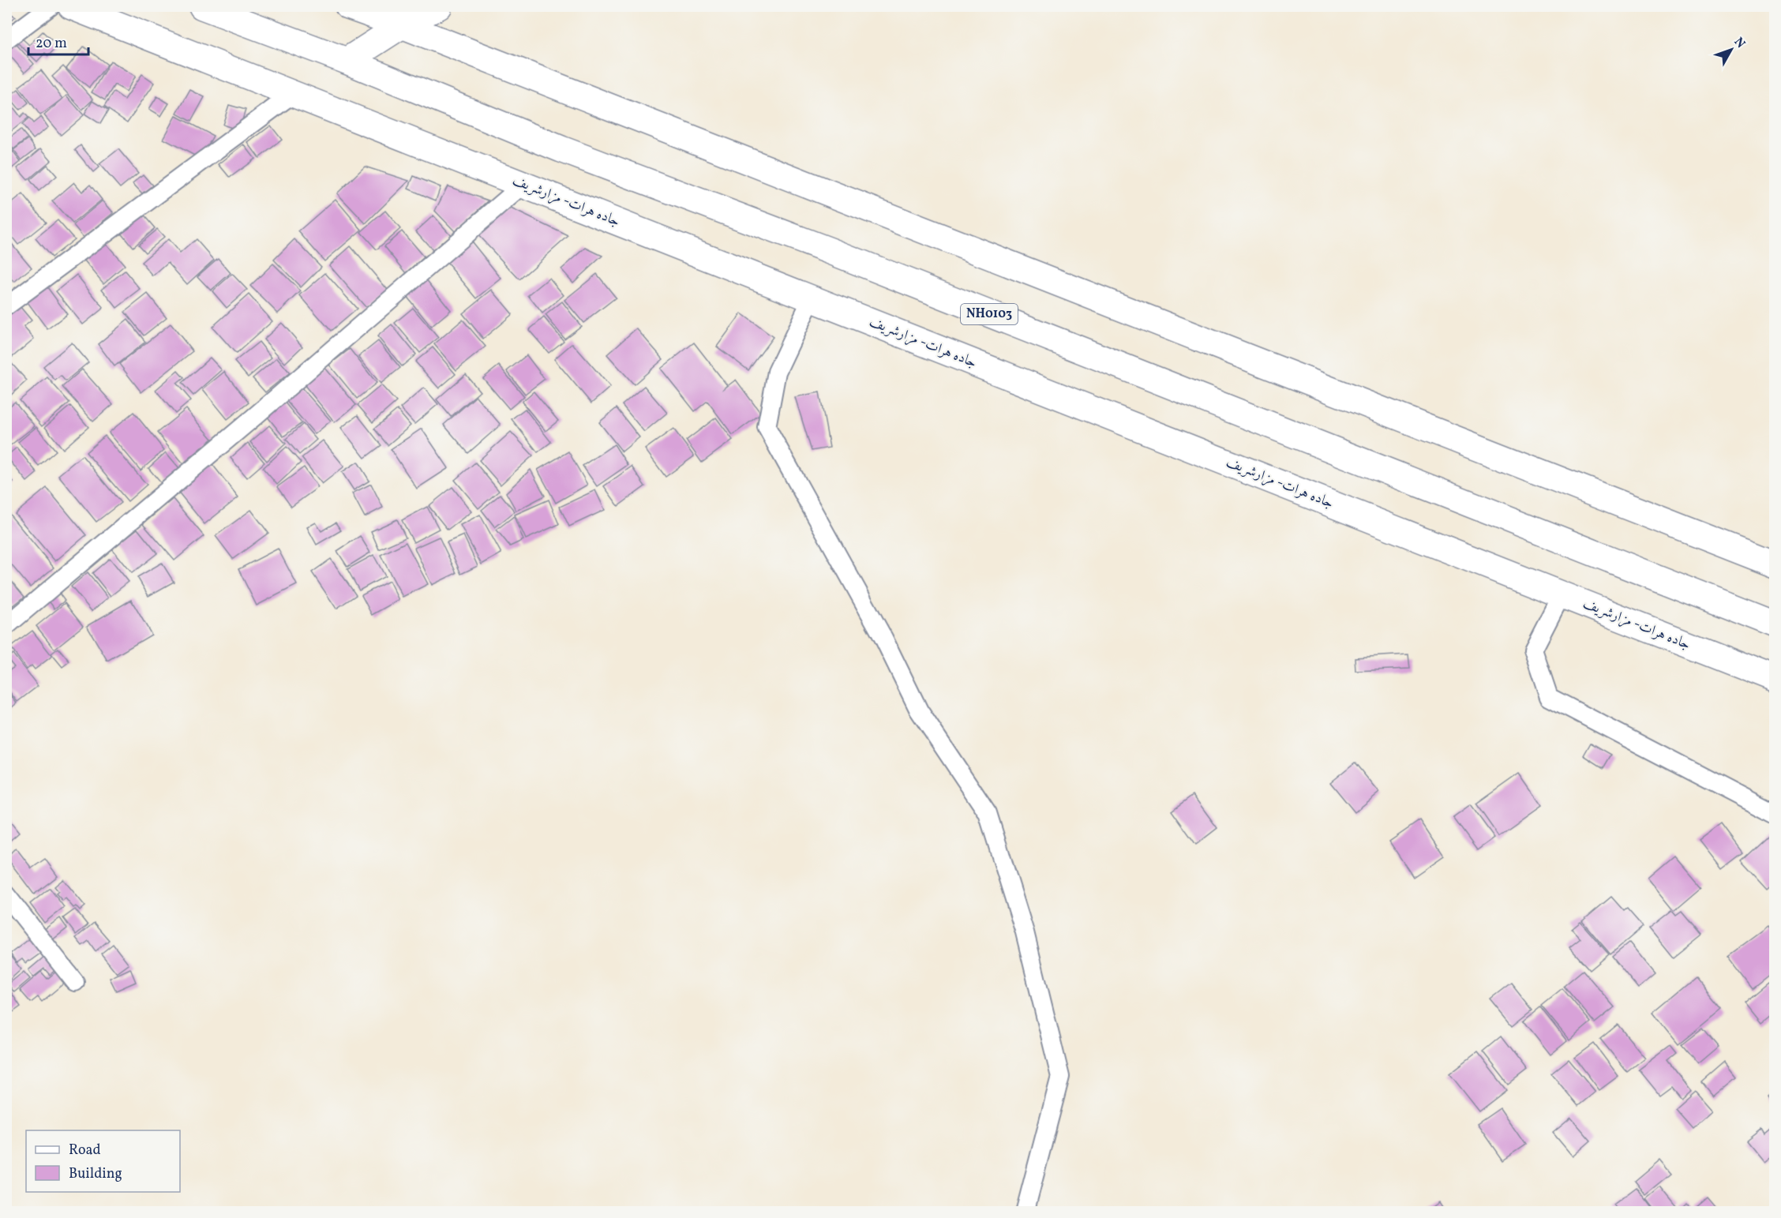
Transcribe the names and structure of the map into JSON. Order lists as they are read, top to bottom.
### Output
{
  "streets": {
    "main road": ["جاده هرات- مزارشریف", "NH0103"]
  },
  "legend": ["Road", "Building"],
  "scale_bar": "20 m",
  "north": "top right"
}
